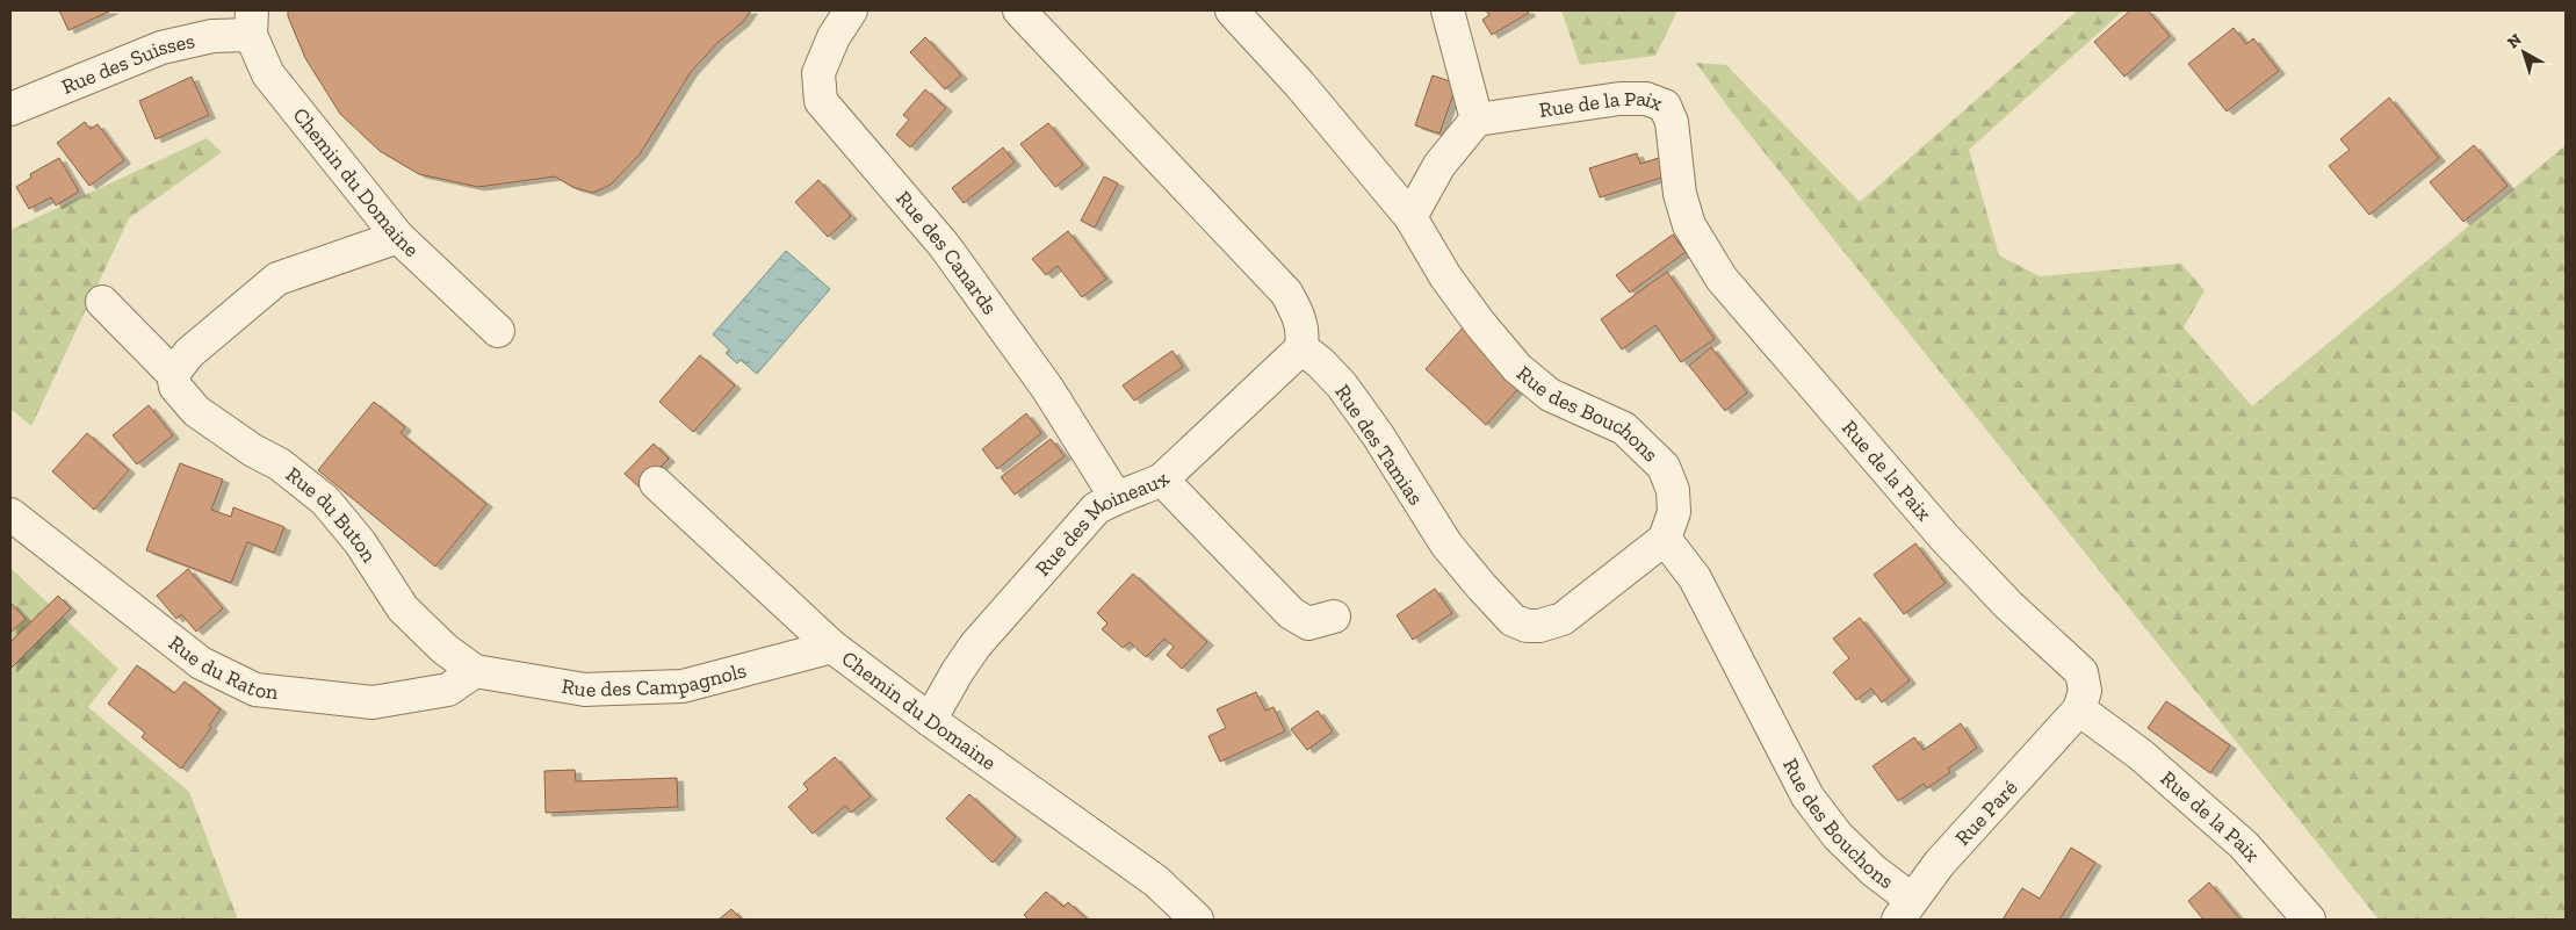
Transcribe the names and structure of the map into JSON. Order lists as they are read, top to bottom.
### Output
{
  "streets": {
    "street": [
      "Rue des Suisses",
      "Rue de la Paix",
      "Chemin du Domaine",
      "Rue des Canards",
      "Rue des Bouchons",
      "Rue des Tamias",
      "Rue du Buton",
      "Rue des Moineaux",
      "Rue du Raton",
      "Rue des Campagnols",
      "Rue Paré"
    ]
  },
  "crossings": [
    ["Rue des Suisses", "Chemin du Domaine"],
    ["Rue de la Paix", "Rue Paré"],
    ["Chemin du Domaine", "Rue des Moineaux"],
    ["Chemin du Domaine", "Rue des Campagnols"],
    ["Rue des Canards", "Rue des Moineaux"],
    ["Rue des Bouchons", "Rue des Tamias"],
    ["Rue des Bouchons", "Rue Paré"],
    ["Rue des Tamias", "Rue des Moineaux"],
    ["Rue du Buton", "Rue du Raton"],
    ["Rue du Buton", "Rue des Campagnols"],
    ["Rue du Raton", "Rue des Campagnols"]
  ],
  "north": "top left"
}
